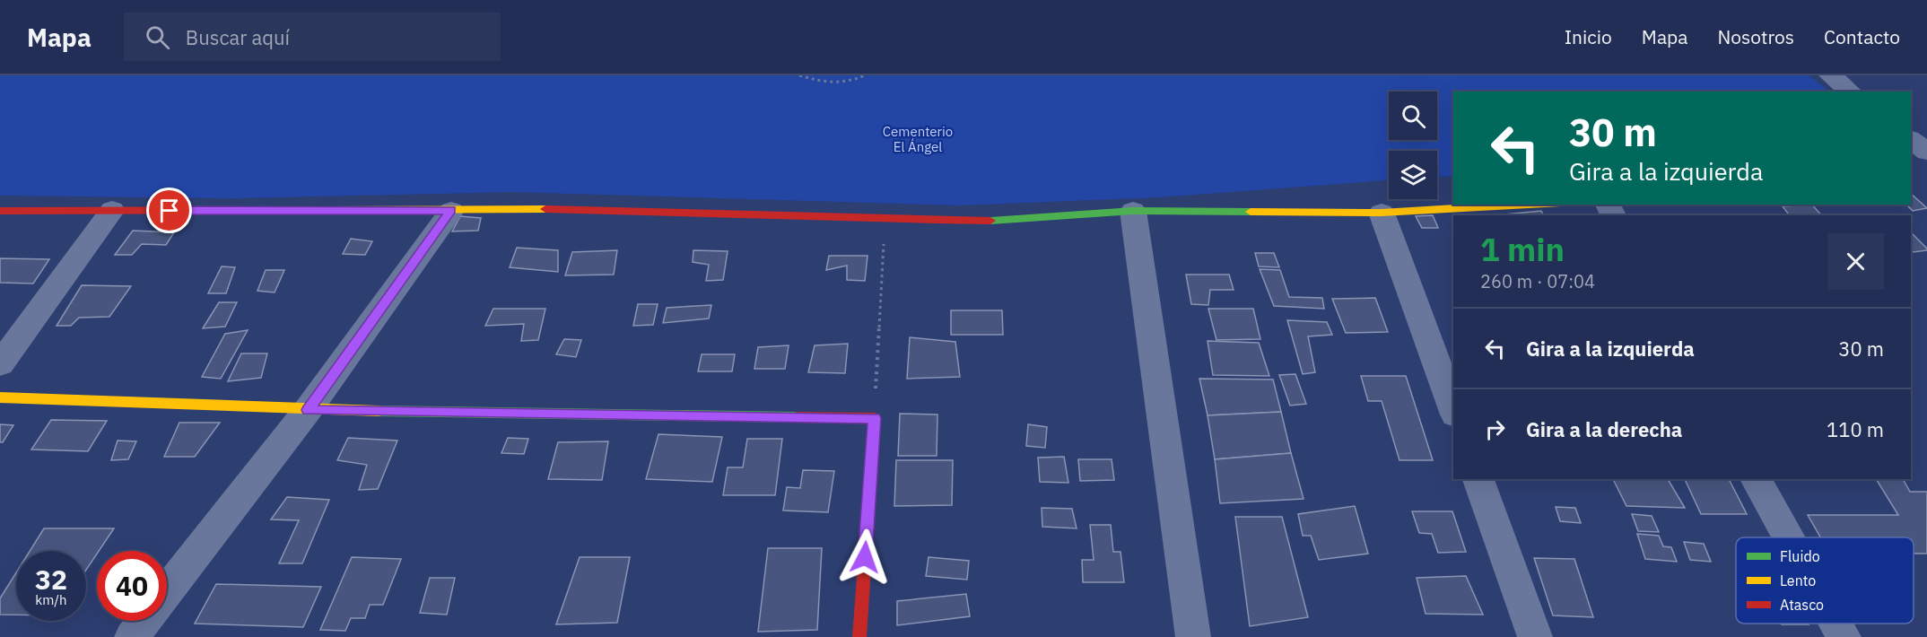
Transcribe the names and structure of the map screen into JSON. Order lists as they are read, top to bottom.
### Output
{
  "parks": ["Cementerio El Ángel"],
  "legend": ["Fluido", "Lento", "Atasco"],
  "page": {
    "header": "Mapa",
    "search": "Buscar aquí",
    "nav": [
      "Inicio",
      "Mapa",
      "Nosotros",
      "Contacto"
    ],
    "turn": ["30 m", "Gira a la izquierda"],
    "heading": ["1 min", "260 m · 07:04"],
    "list": [
      {
        "name": "Gira a la izquierda",
        "value": "30 m"
      },
      {
        "name": "Gira a la derecha",
        "value": "110 m"
      }
    ],
    "speed": "32 km/h",
    "limit": "40"
  }
}
